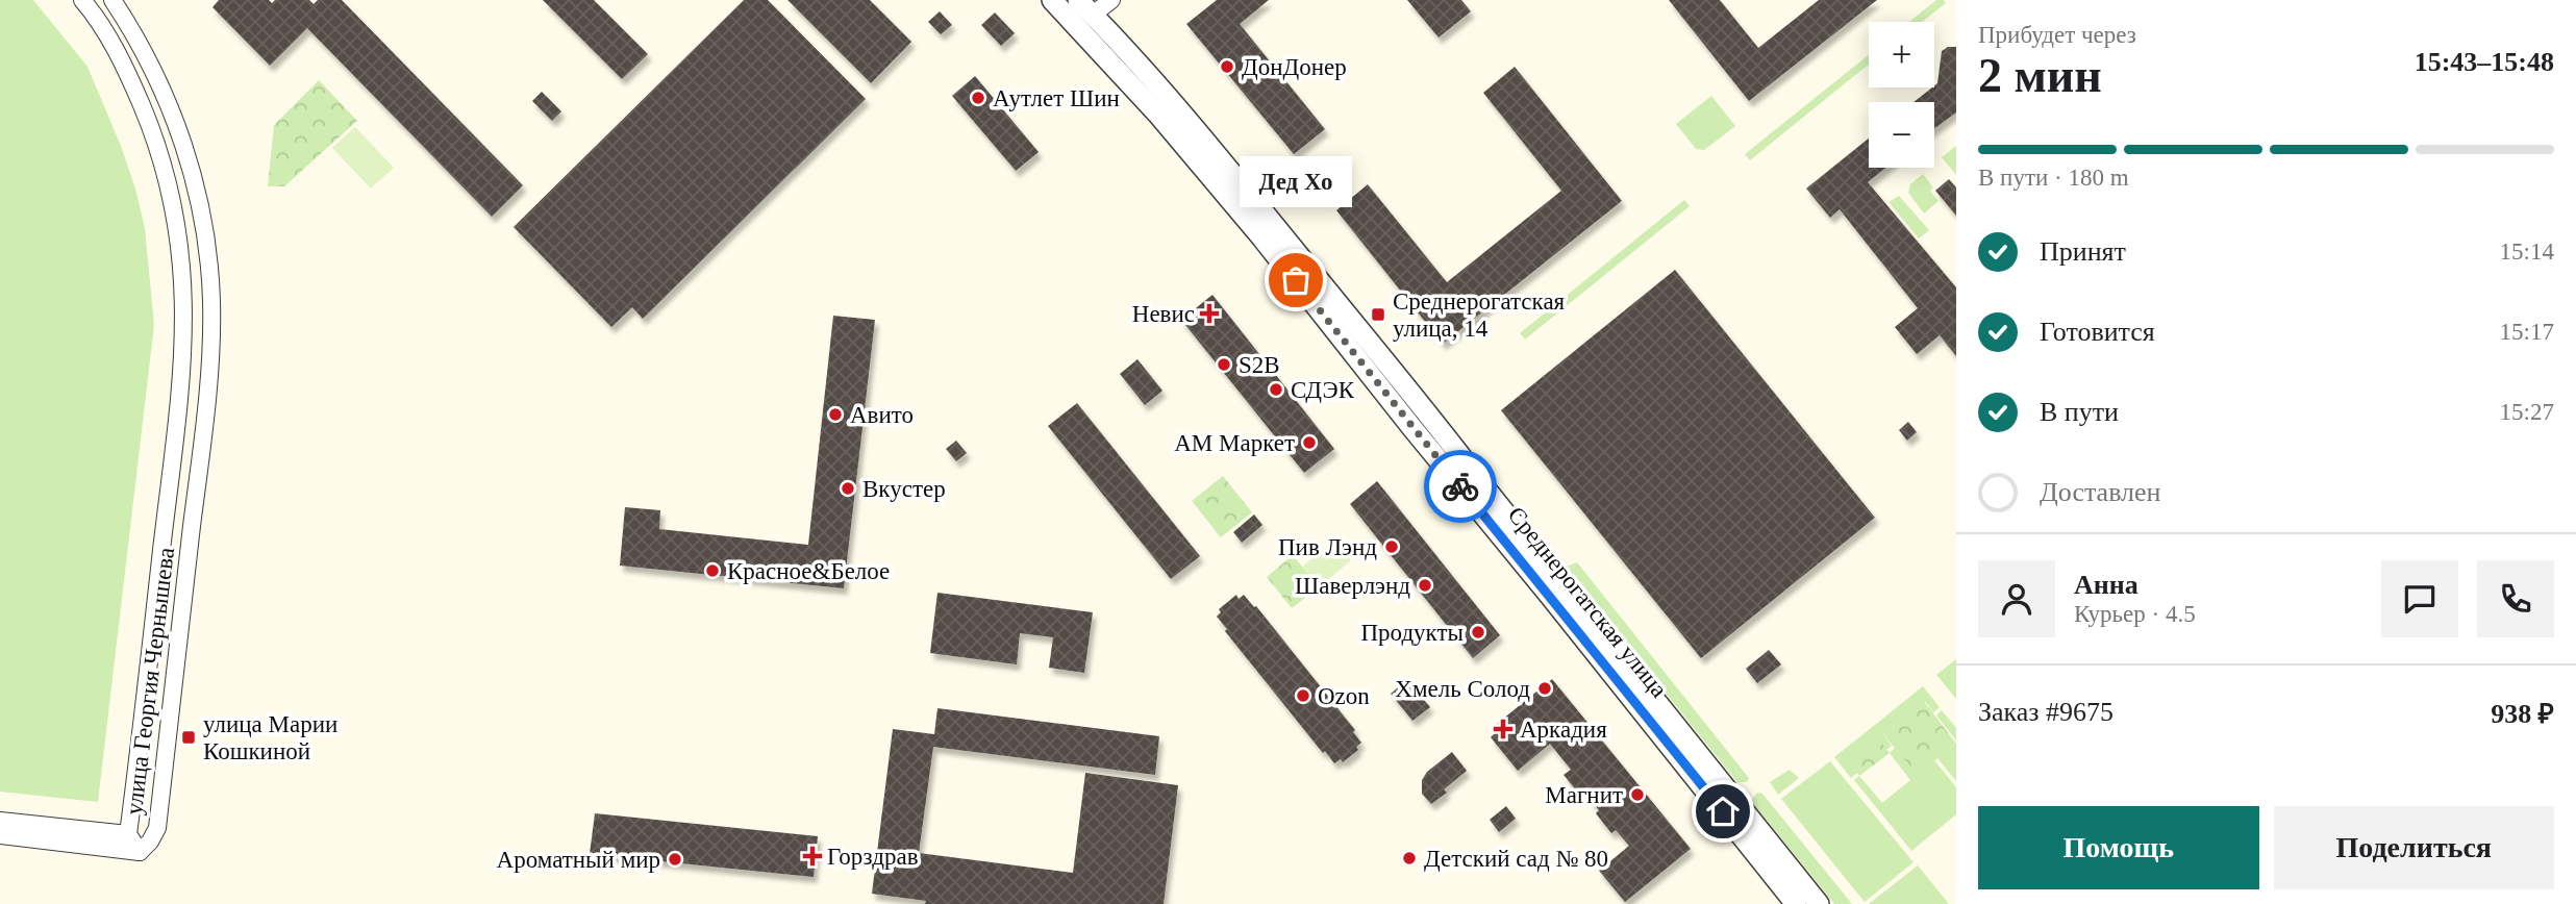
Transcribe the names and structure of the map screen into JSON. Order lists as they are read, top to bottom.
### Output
{
  "streets": {
    "street": ["Среднерогатская улица", "улица Георгия Чернышева"]
  },
  "places": {
    "other": [
      "ДонДонер",
      "Аутлет Шин",
      "Дед Хо",
      "S2B",
      "СДЭК",
      "Авито",
      "АМ Маркет",
      "Вкустер",
      "Пив Лэнд",
      "Красное&Белое",
      "Шаверлэнд",
      "Продукты",
      "Хмель Солод",
      "Ozon",
      "Магнит",
      "Детский сад № 80",
      "Ароматный мир"
    ],
    "health": ["Невис", "Аркадия", "Горздрав"],
    "transit": ["Среднерогатская улица, 14", "улица Марии Кошкиной"]
  },
  "page": {
    "heading": ["2 мин", "Прибудет через", "15:43–15:48"],
    "panel": [
      "Анна",
      "Курьер · 4.5",
      "Заказ #9675",
      "938 ₽"
    ],
    "map_buttons": ["+", "−"],
    "bar": "В пути · 180 m",
    "bubble": "Дед Хо",
    "list": [
      ["Принят", "15:14"],
      ["Готовится", "15:17"],
      ["В пути", "15:27"],
      "Доставлен"
    ],
    "buttons": ["Помощь", "Поделиться"]
  }
}
